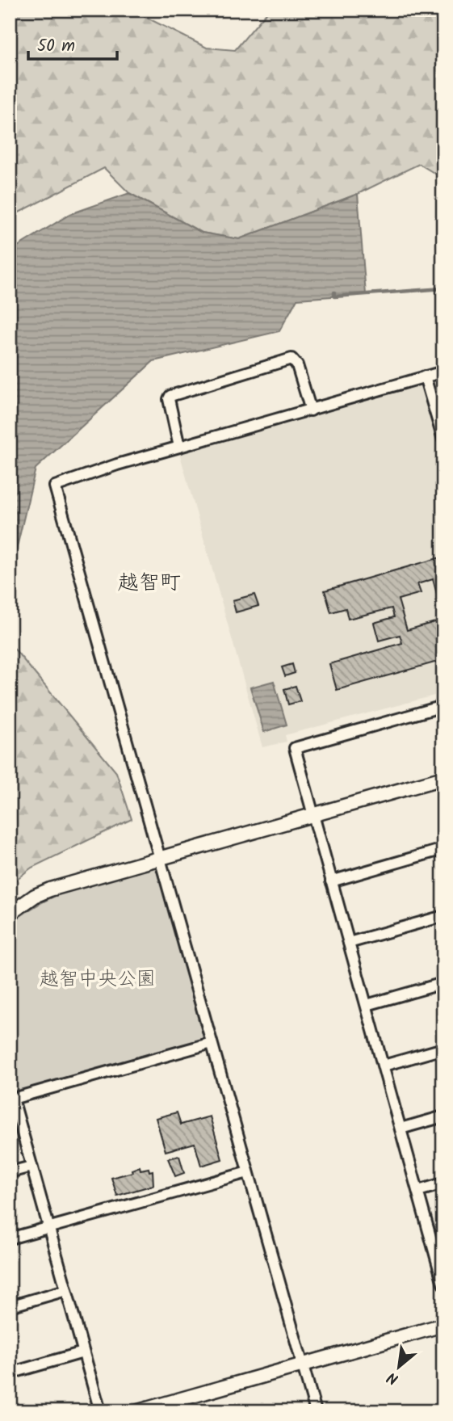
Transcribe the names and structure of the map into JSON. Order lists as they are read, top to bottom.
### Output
{
  "districts": ["越智町"],
  "parks": ["越智中央公園"],
  "scale_bar": "50 m",
  "north": "bottom left"
}
